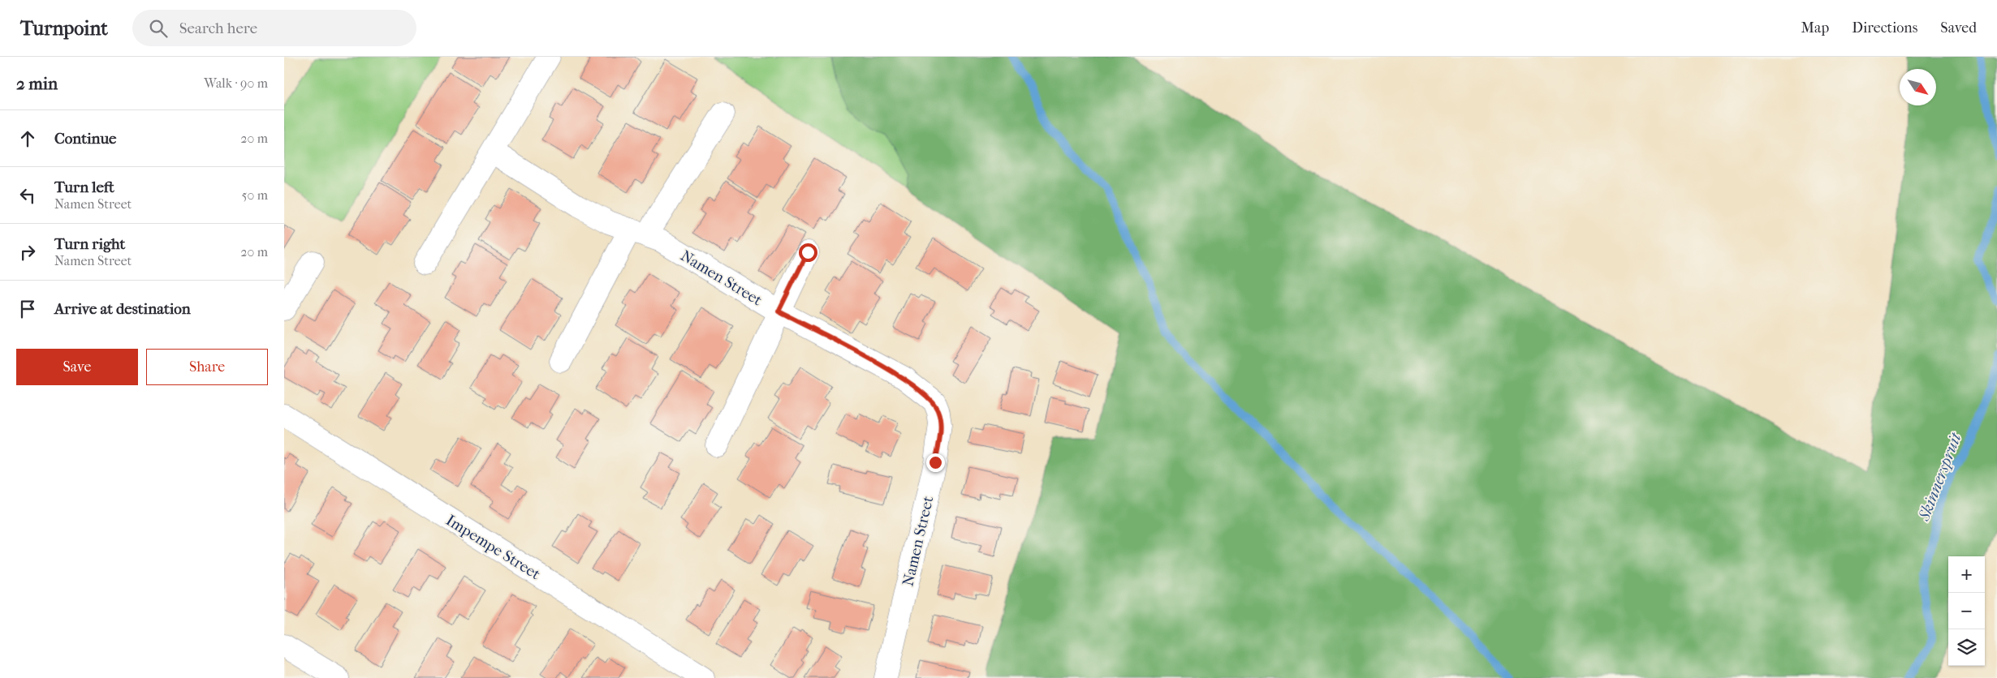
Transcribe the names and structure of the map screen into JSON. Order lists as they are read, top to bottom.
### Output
{
  "streets": {
    "street": ["Namen Street", "Impempe Street"]
  },
  "water": ["Skinnerspruit"],
  "north": "bottom right",
  "page": {
    "header": "Turnpoint",
    "search": "Search here",
    "nav": ["Map", "Directions", "Saved"],
    "heading": ["2 min", "Walk · 90 m"],
    "list": [
      ["Continue", "20 m"],
      ["Turn left", "Namen Street", "50 m"],
      ["Turn right", "Namen Street", "20 m"],
      "Arrive at destination"
    ],
    "buttons": ["Save", "Share"],
    "map_buttons": ["+", "−"]
  }
}
